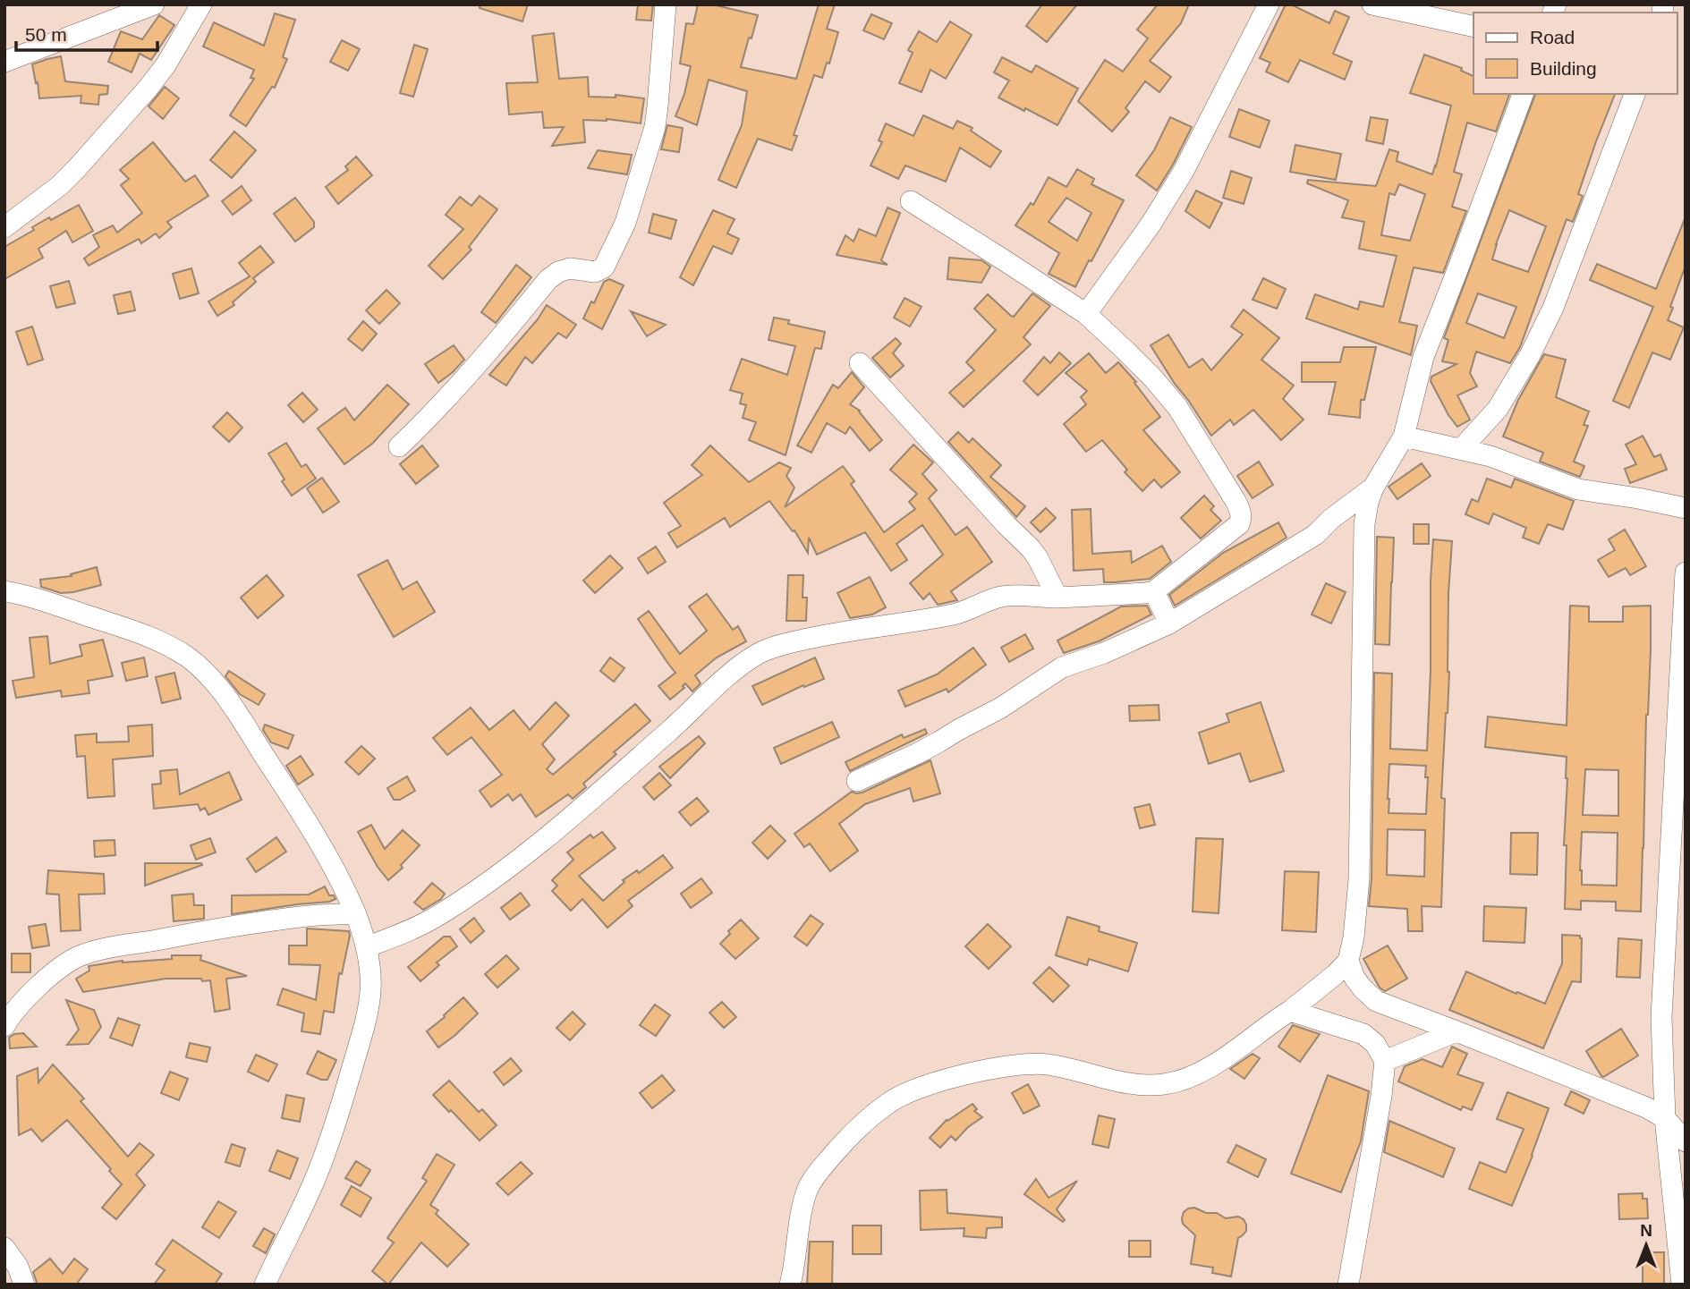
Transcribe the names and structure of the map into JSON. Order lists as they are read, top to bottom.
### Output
{
  "legend": ["Road", "Building"],
  "scale_bar": "50 m",
  "north": "top"
}
